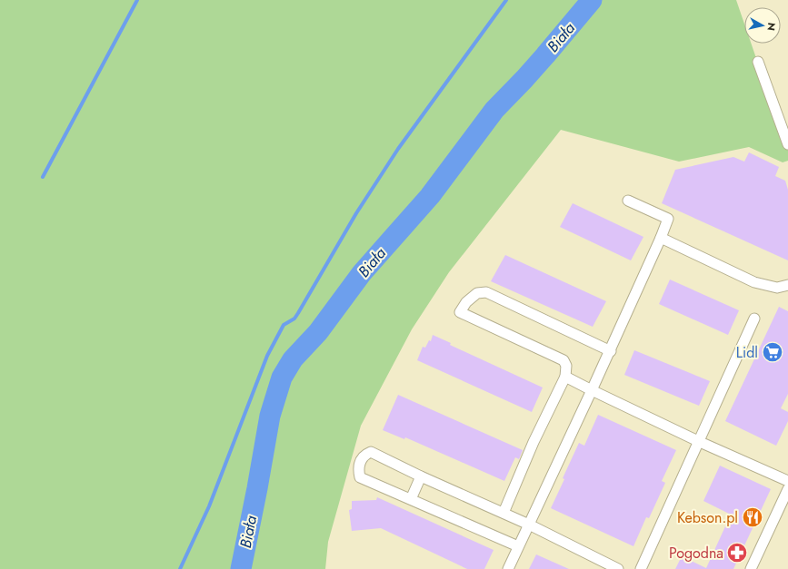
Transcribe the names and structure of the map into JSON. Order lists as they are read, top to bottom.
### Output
{
  "water": ["Biała"],
  "places": {
    "supermarket": ["Lidl"],
    "restaurant": ["Kebson.pl"],
    "pharmacy": ["Pogodna"]
  },
  "north": "right"
}
